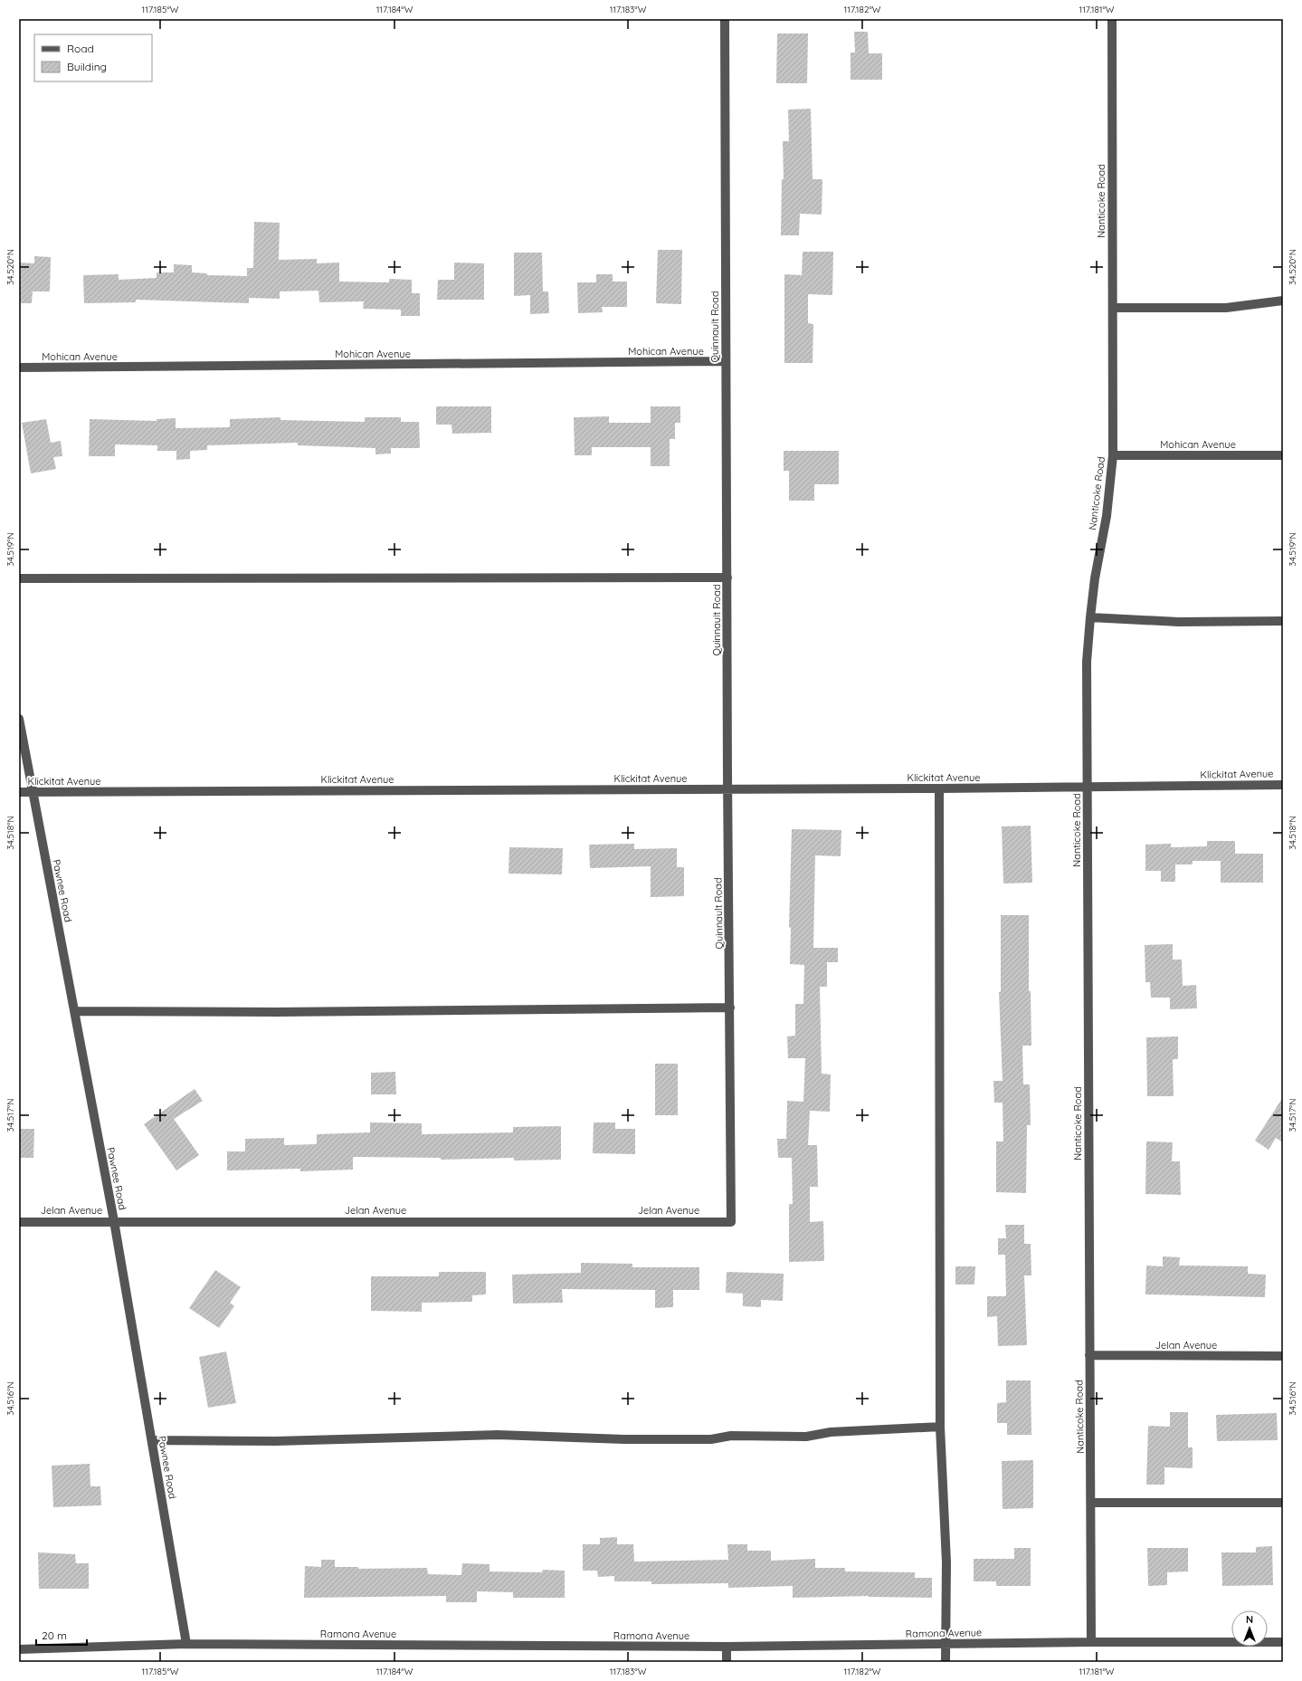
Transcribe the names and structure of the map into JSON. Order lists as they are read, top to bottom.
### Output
{
  "streets": {
    "street": [
      "Nanticoke Road",
      "Quinnault Road",
      "Mohican Avenue",
      "Klickitat Avenue",
      "Pawnee Road",
      "Jelan Avenue",
      "Ramona Avenue"
    ]
  },
  "crossings": [
    ["Nanticoke Road", "Mohican Avenue"],
    ["Nanticoke Road", "Klickitat Avenue"],
    ["Nanticoke Road", "Jelan Avenue"],
    ["Nanticoke Road", "Ramona Avenue"],
    ["Quinnault Road", "Mohican Avenue"],
    ["Quinnault Road", "Klickitat Avenue"],
    ["Quinnault Road", "Jelan Avenue"],
    ["Klickitat Avenue", "Pawnee Road"],
    ["Pawnee Road", "Jelan Avenue"],
    ["Pawnee Road", "Ramona Avenue"]
  ],
  "legend": ["Road", "Building"],
  "scale_bar": "20 m",
  "north": "top",
  "coordinates": [
    "117.185°W",
    "117.184°W",
    "117.183°W",
    "117.182°W",
    "117.181°W",
    "34.520°N",
    "34.519°N",
    "34.518°N",
    "34.517°N",
    "34.516°N"
  ]
}
